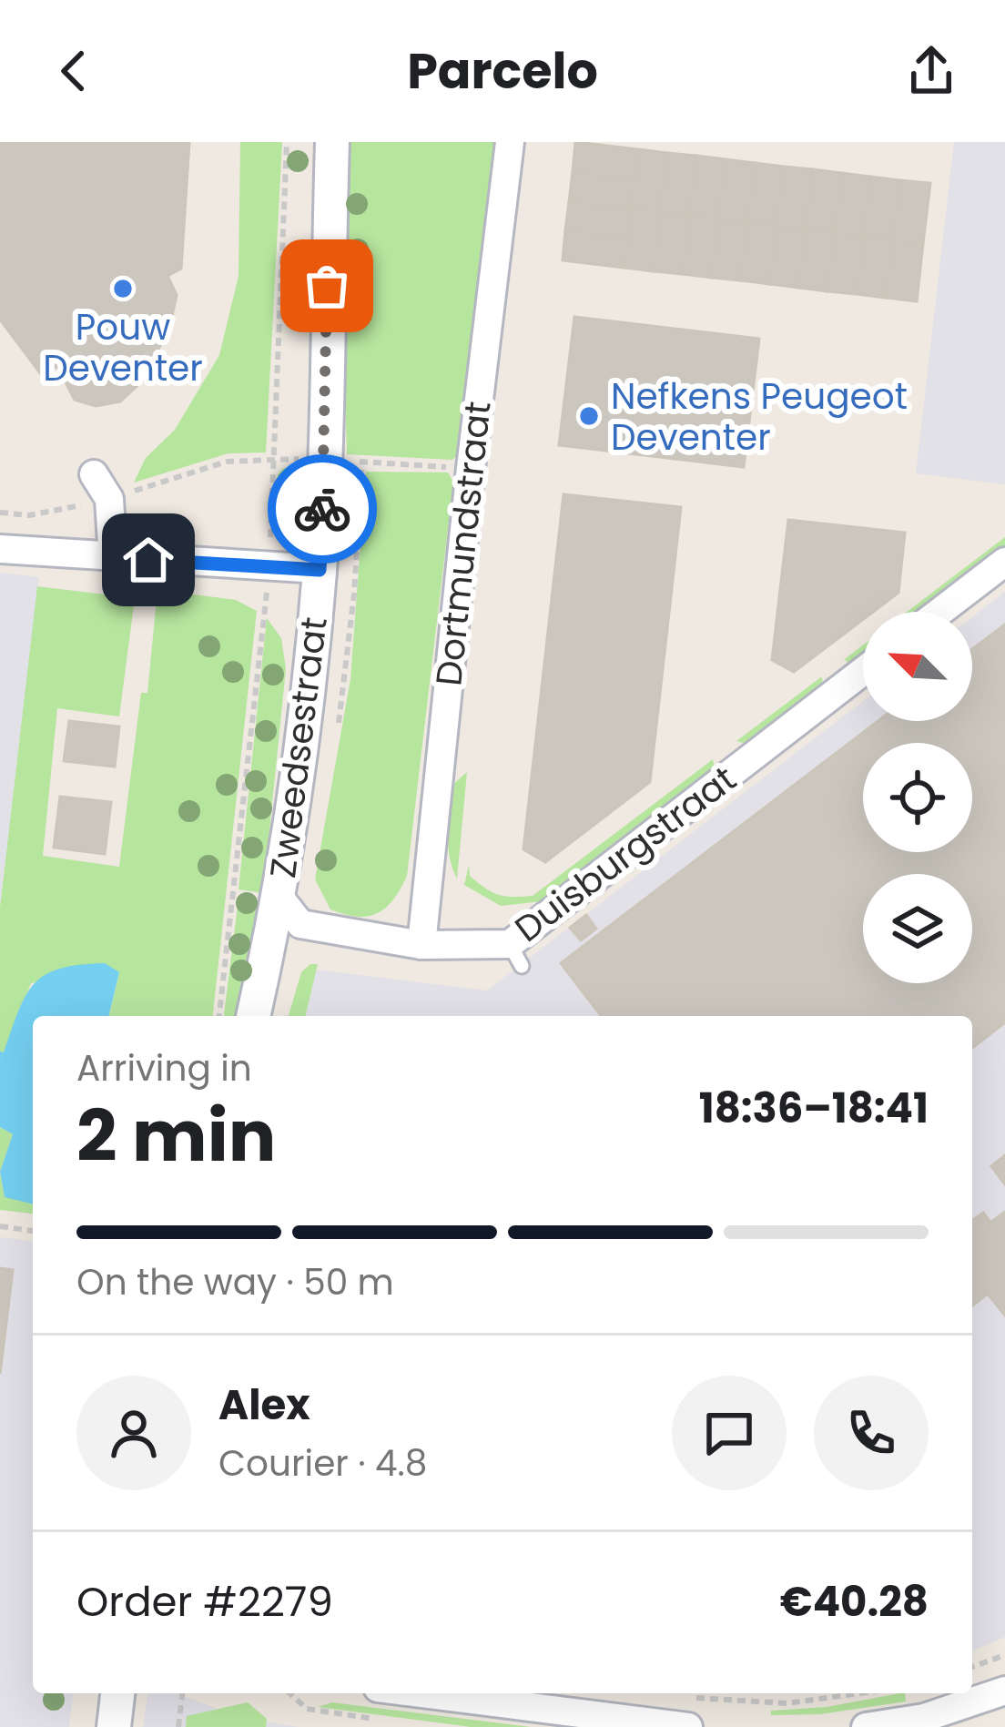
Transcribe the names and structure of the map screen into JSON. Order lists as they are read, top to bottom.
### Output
{
  "streets": {
    "street": ["Dortmundstraat", "Zweedsestraat", "Duisburgstraat"]
  },
  "crossings": [
    ["Dortmundstraat", "Duisburgstraat"],
    ["Zweedsestraat", "Duisburgstraat"]
  ],
  "places": ["Pouw Deventer", "Nefkens Peugeot Deventer"],
  "north": "top left",
  "page": {
    "header": "Parcelo",
    "heading": ["2 min", "Arriving in", "18:36–18:41"],
    "panel": [
      "Alex",
      "Courier · 4.8",
      "Order #2279",
      "€40.28"
    ],
    "bar": "On the way · 50 m"
  }
}
